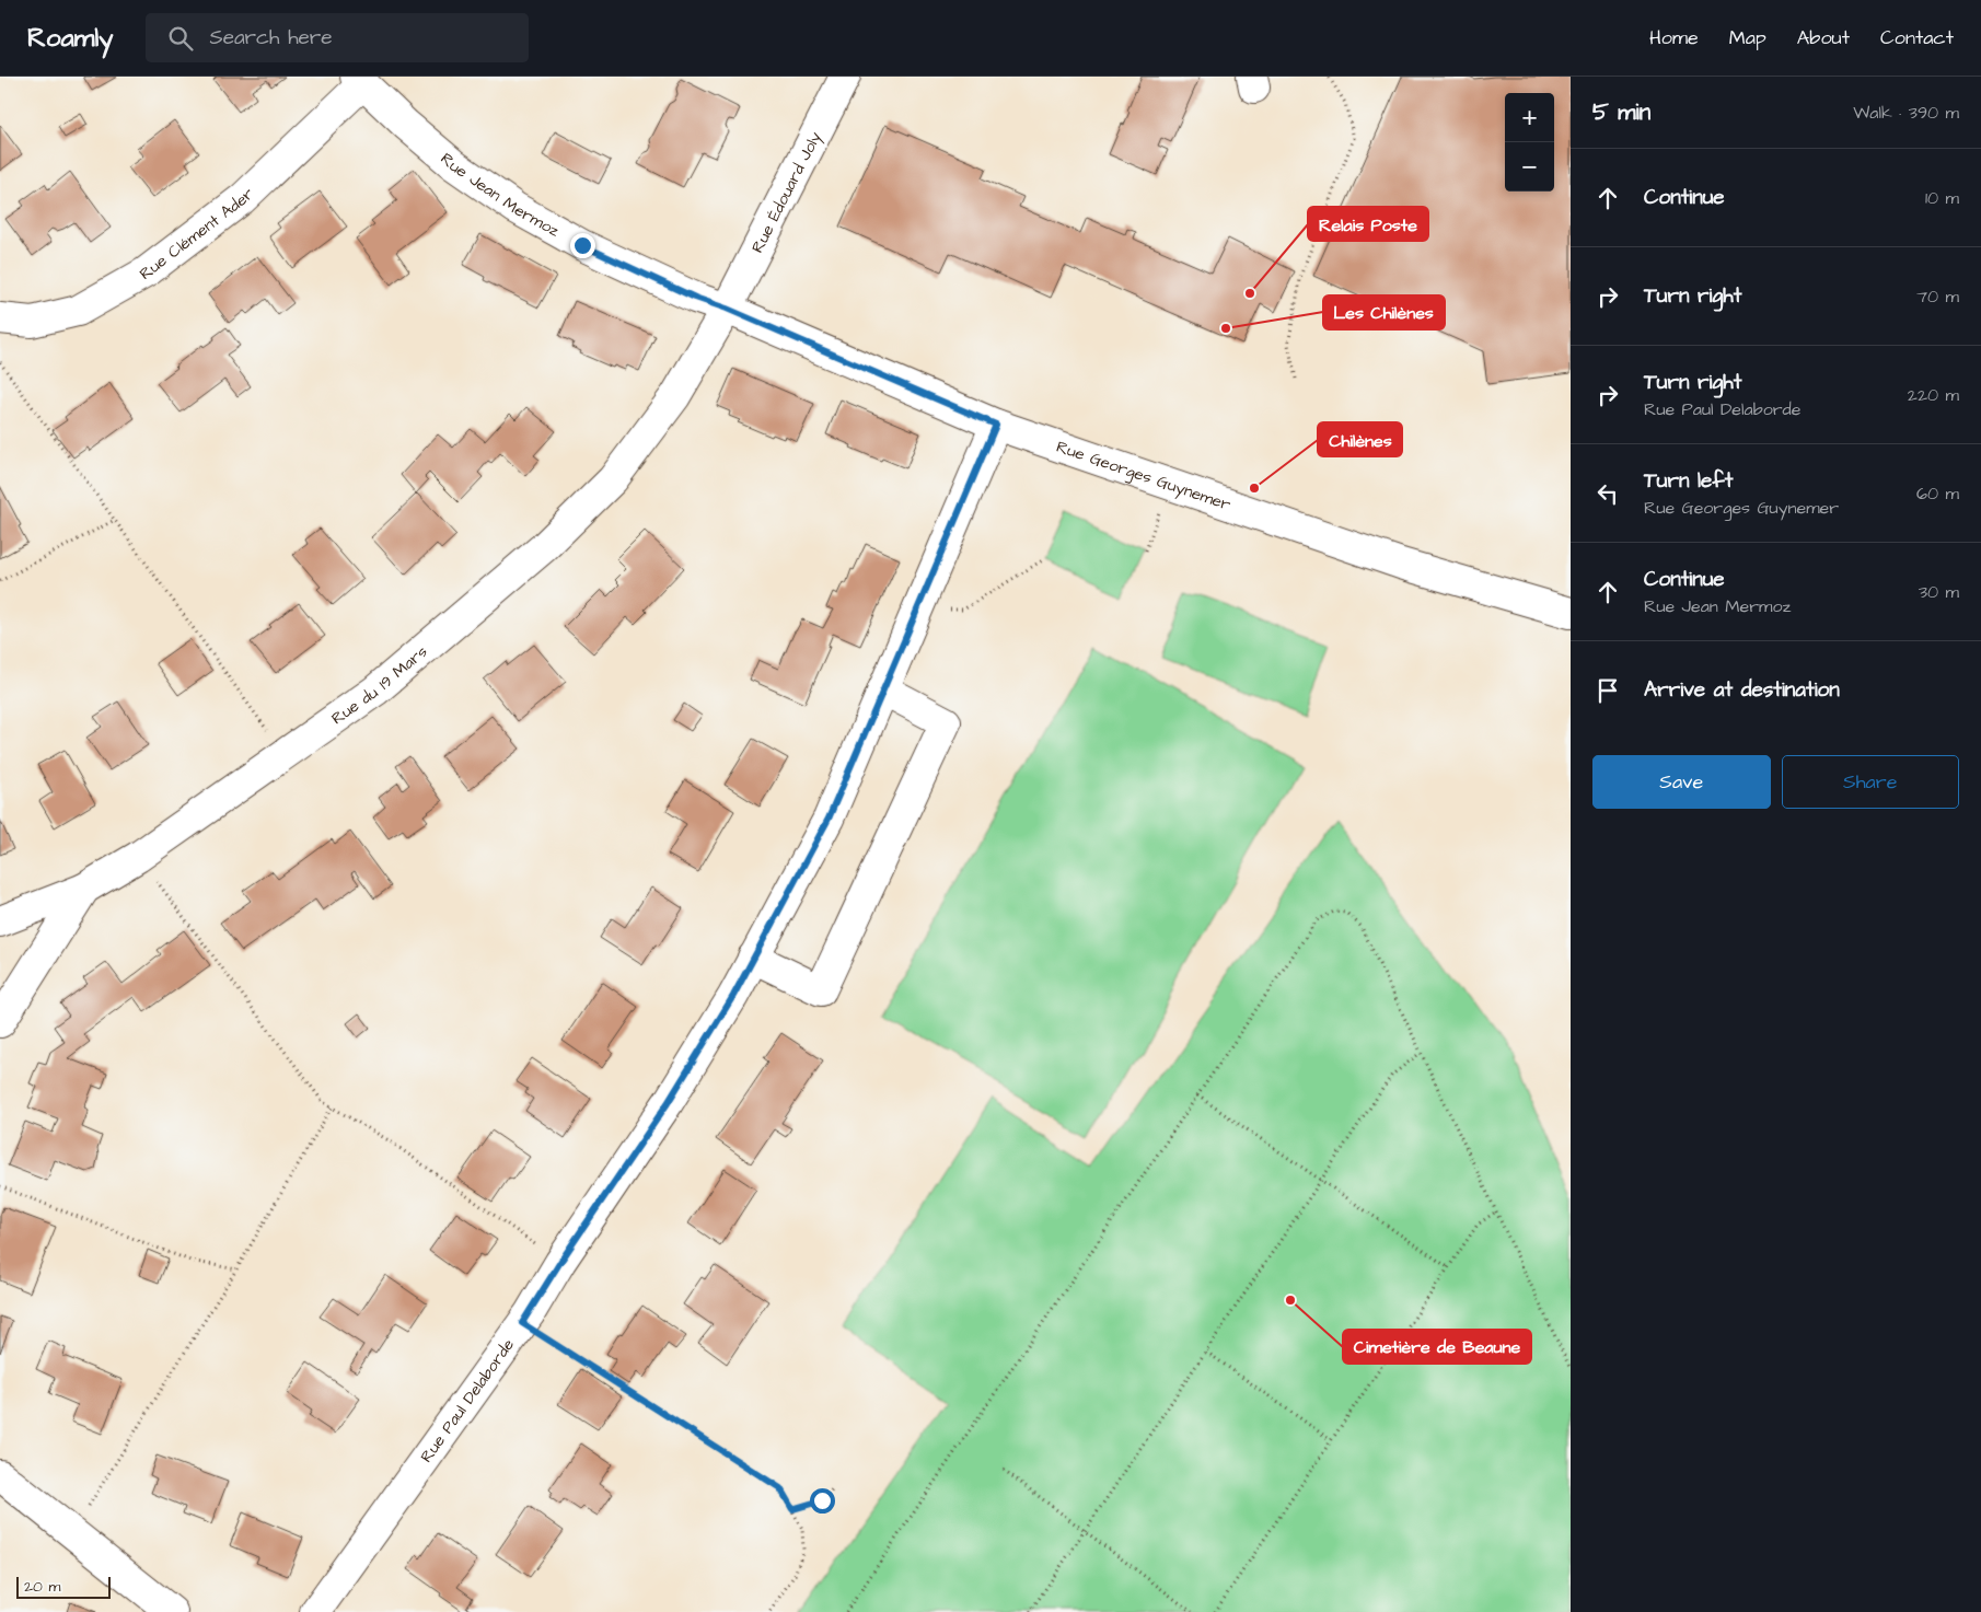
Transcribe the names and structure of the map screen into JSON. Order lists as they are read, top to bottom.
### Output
{
  "streets": {
    "street": [
      "Rue Édouard Joly",
      "Rue Jean Mermoz",
      "Rue Clément Ader",
      "Rue Georges Guynemer",
      "Rue du 19 Mars",
      "Rue Paul Delaborde"
    ]
  },
  "crossings": [
    ["Rue Édouard Joly", "Rue Jean Mermoz"],
    ["Rue Édouard Joly", "Rue Georges Guynemer"],
    ["Rue Édouard Joly", "Rue du 19 Mars"],
    ["Rue Jean Mermoz", "Rue Clément Ader"],
    ["Rue Jean Mermoz", "Rue Georges Guynemer"],
    ["Rue Jean Mermoz", "Rue du 19 Mars"],
    ["Rue Georges Guynemer", "Rue du 19 Mars"],
    ["Rue Georges Guynemer", "Rue Paul Delaborde"]
  ],
  "places": [
    "Relais Poste",
    "Les Chilènes",
    "Chilènes",
    "Cimetière de Beaune"
  ],
  "scale_bar": "20 m",
  "page": {
    "header": "Roamly",
    "search": "Search here",
    "nav": [
      "Home",
      "Map",
      "About",
      "Contact"
    ],
    "heading": ["5 min", "Walk · 390 m"],
    "map_buttons": ["+", "−"],
    "list": [
      ["Continue", "10 m"],
      ["Turn right", "70 m"],
      ["Turn right", "Rue Paul Delaborde", "220 m"],
      ["Turn left", "Rue Georges Guynemer", "60 m"],
      ["Continue", "Rue Jean Mermoz", "30 m"],
      "Arrive at destination"
    ],
    "buttons": ["Save", "Share"],
    "scale": "20 m"
  }
}
